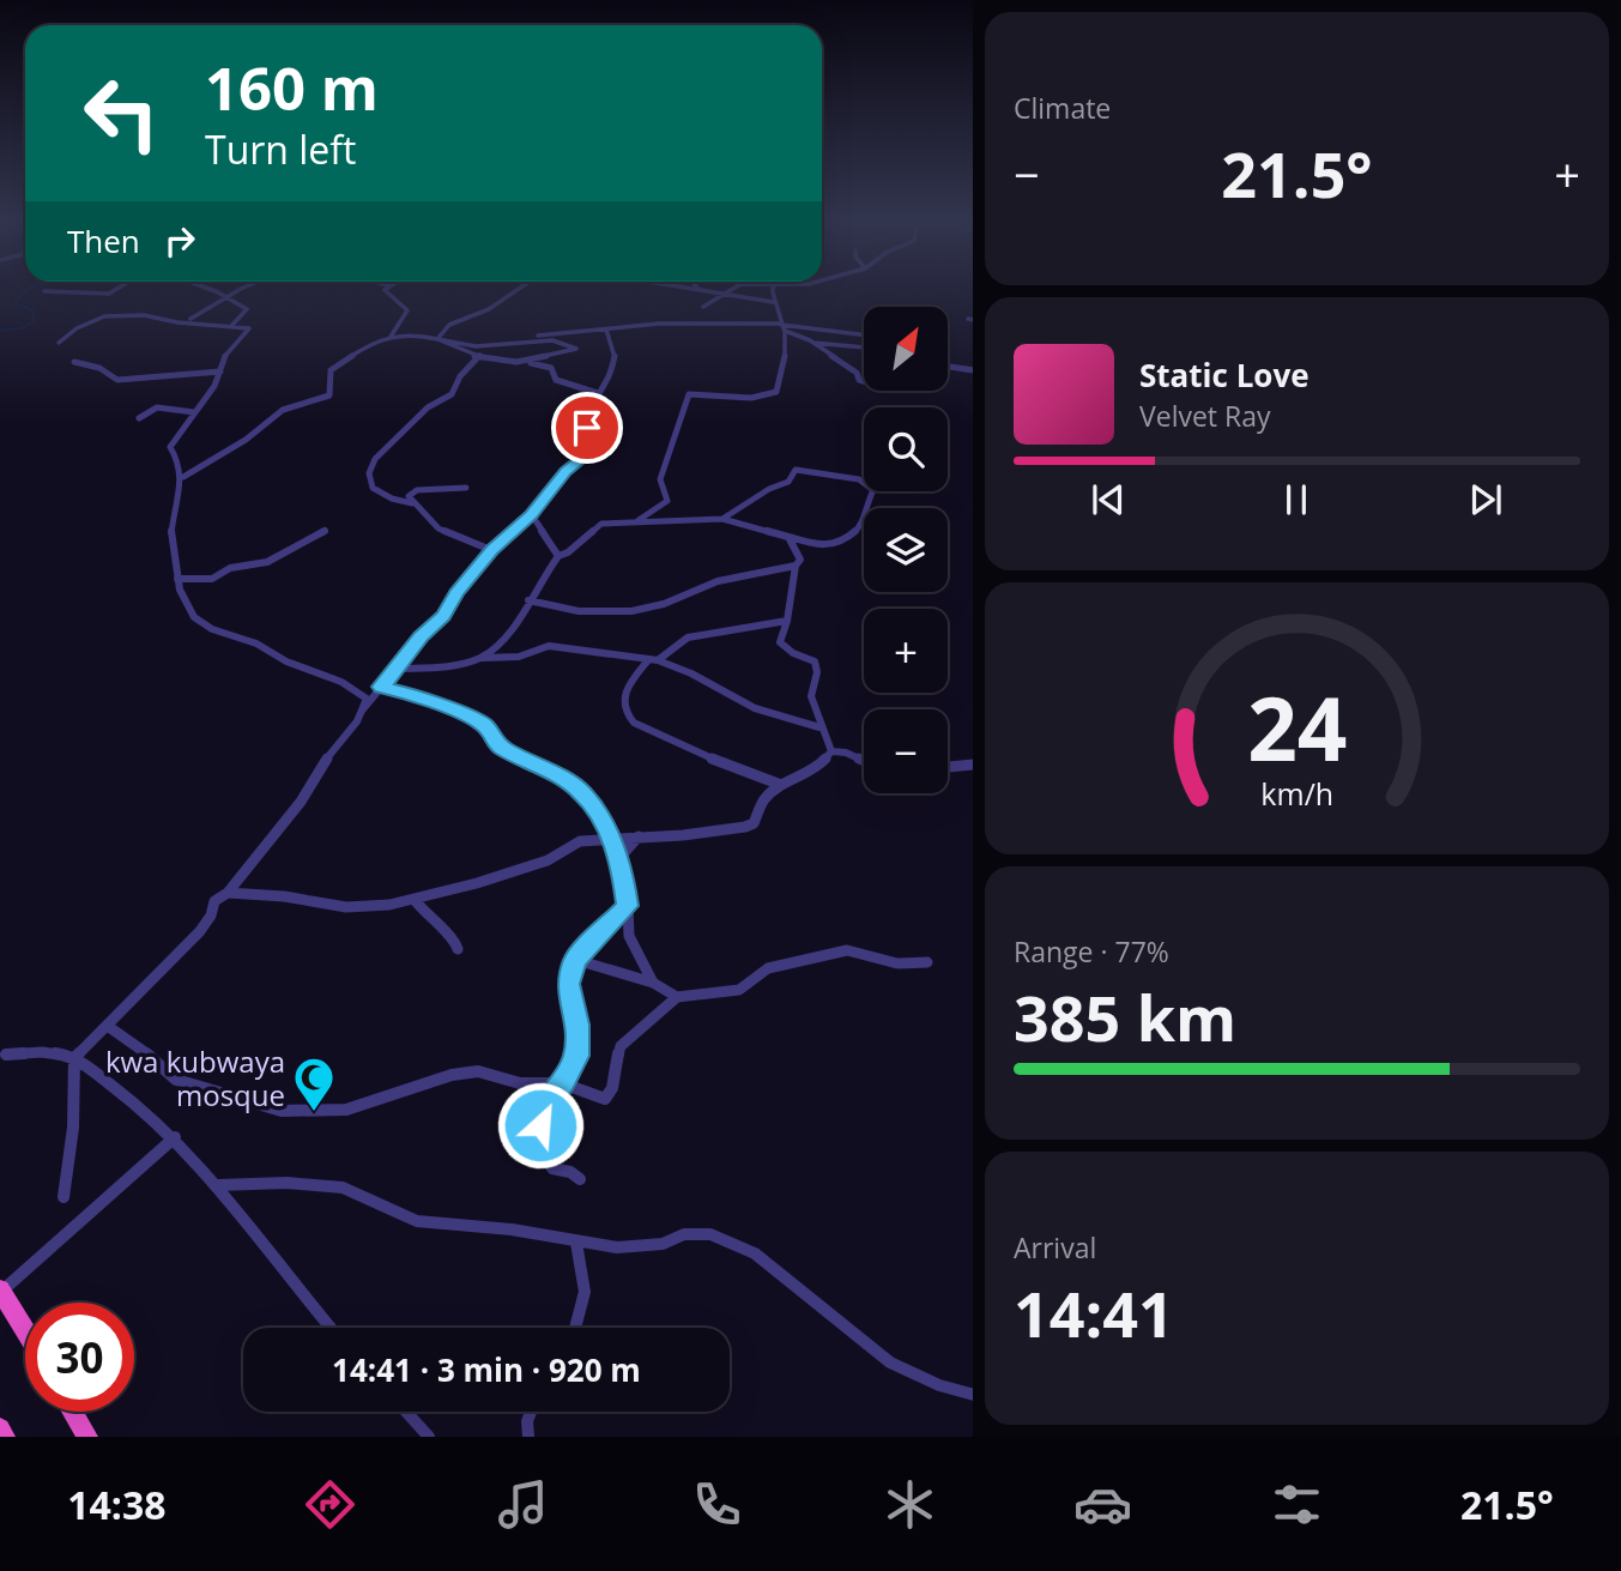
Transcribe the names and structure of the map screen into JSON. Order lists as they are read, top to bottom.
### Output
{
  "places": {
    "mosque": ["kwa kubwaya mosque"]
  },
  "north": "top right",
  "page": {
    "tile": [
      "Climate",
      ["Range · 77%", "385 km"],
      ["Arrival", "14:41"]
    ],
    "turn": ["160 m", "Turn left"],
    "heat": ["−", "21.5°", "+"],
    "then": "Then",
    "map_buttons": ["+", "−"],
    "song": ["Static Love", "Velvet Ray"],
    "limit": "30",
    "trip": "14:41 · 3 min · 920 m",
    "tabs": ["14:38", "21.5°"],
    "gauge": ["24", "km/h"]
  }
}
